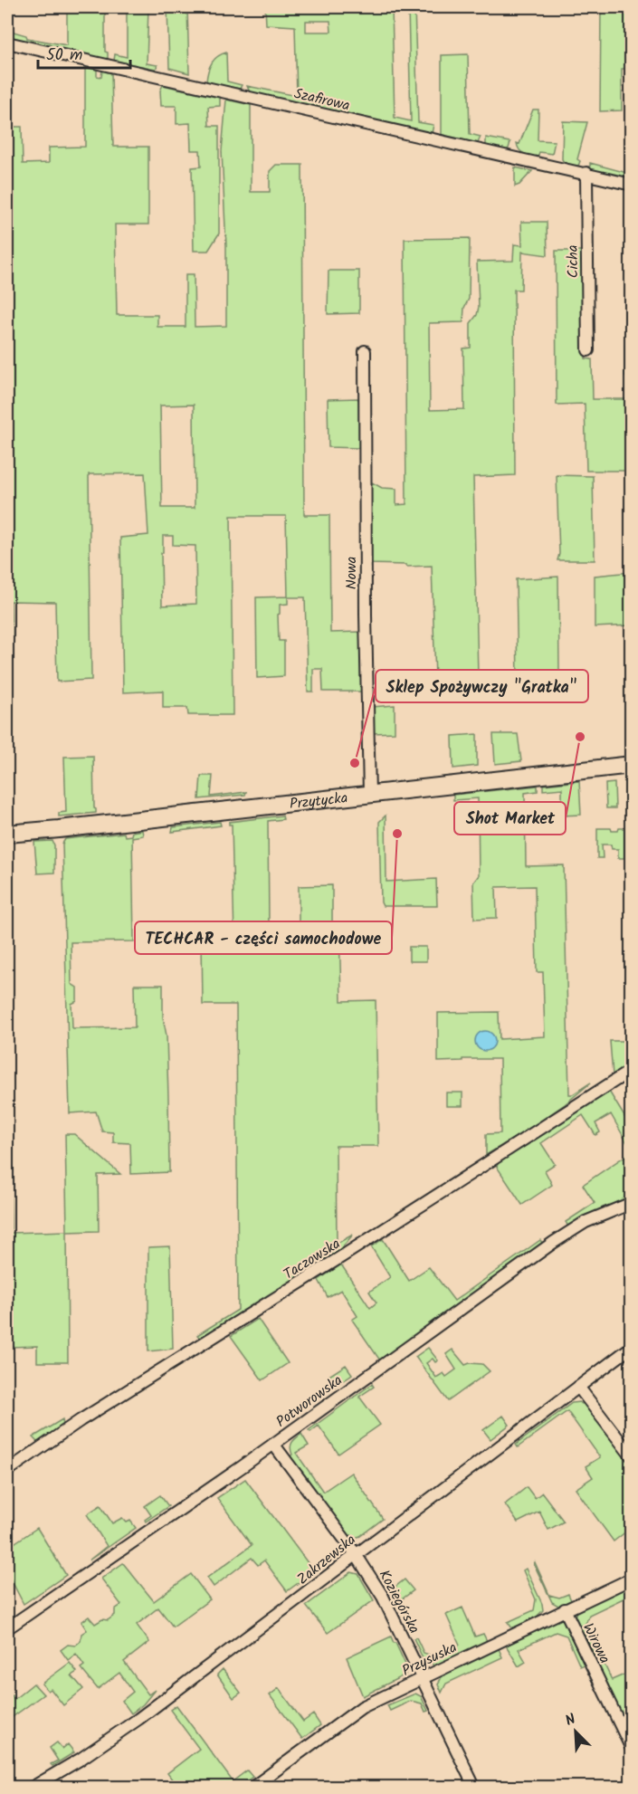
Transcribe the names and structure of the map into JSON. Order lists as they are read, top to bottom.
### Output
{
  "streets": {
    "main road": ["Przytycka"],
    "street": [
      "Szafirowa",
      "Cicha",
      "Nowa",
      "Taczowska",
      "Potworowska",
      "Zakrzewska",
      "Koziegórska",
      "Wirowa",
      "Przysuska"
    ]
  },
  "crossings": [
    ["Szafirowa", "Cicha"],
    ["Nowa", "Przytycka"],
    ["Potworowska", "Koziegórska"],
    ["Zakrzewska", "Koziegórska"],
    ["Koziegórska", "Przysuska"],
    ["Wirowa", "Przysuska"]
  ],
  "places": ["Shot Market", "Sklep Spożywczy \"Gratka\"", "TECHCAR - części samochodowe"],
  "scale_bar": "50 m",
  "north": "top left"
}
